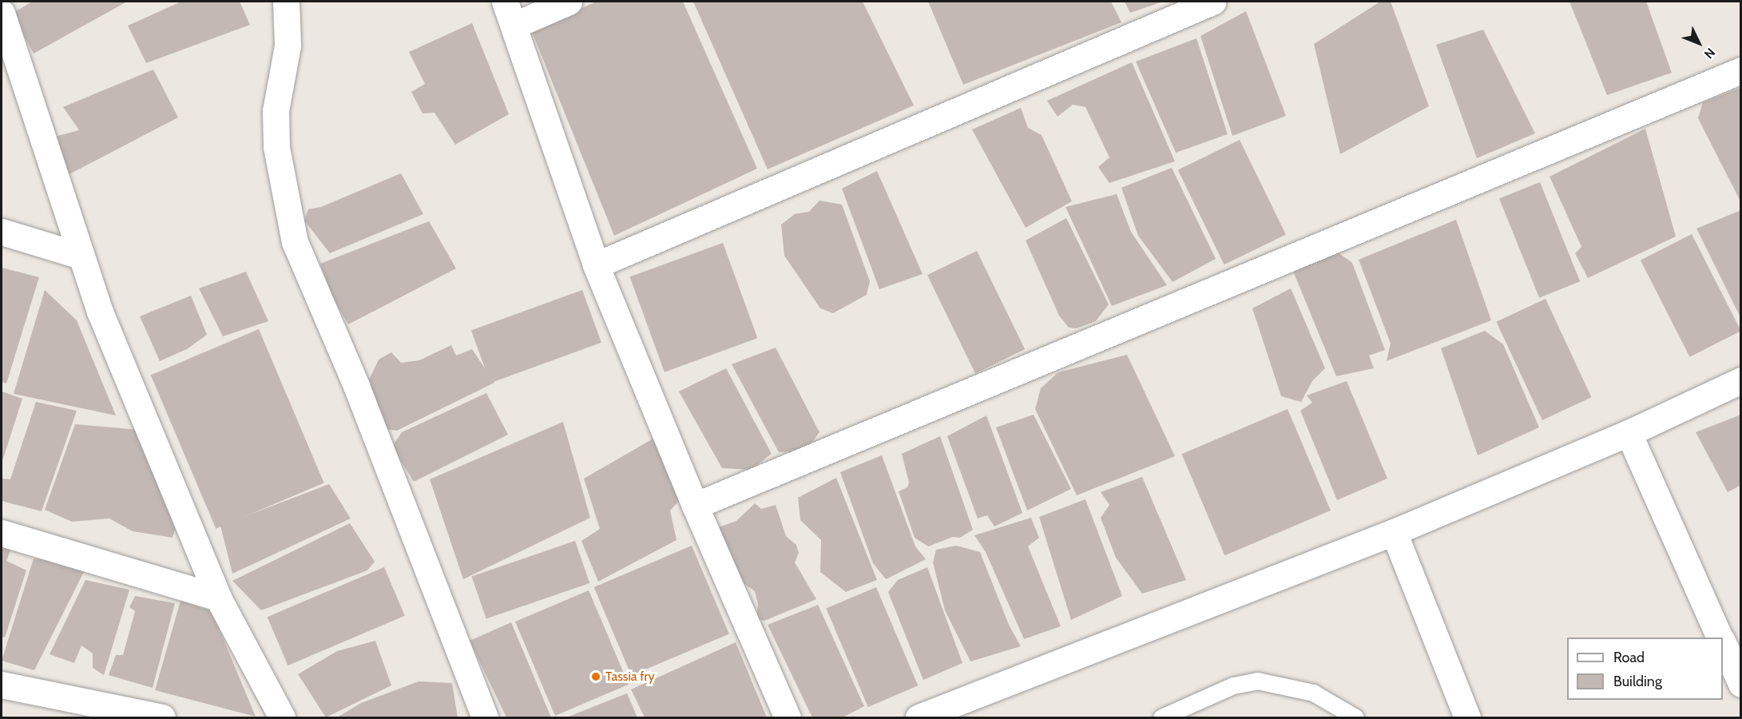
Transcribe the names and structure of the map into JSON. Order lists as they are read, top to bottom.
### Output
{
  "places": ["Tassia fry"],
  "legend": ["Road", "Building"],
  "north": "bottom right"
}
